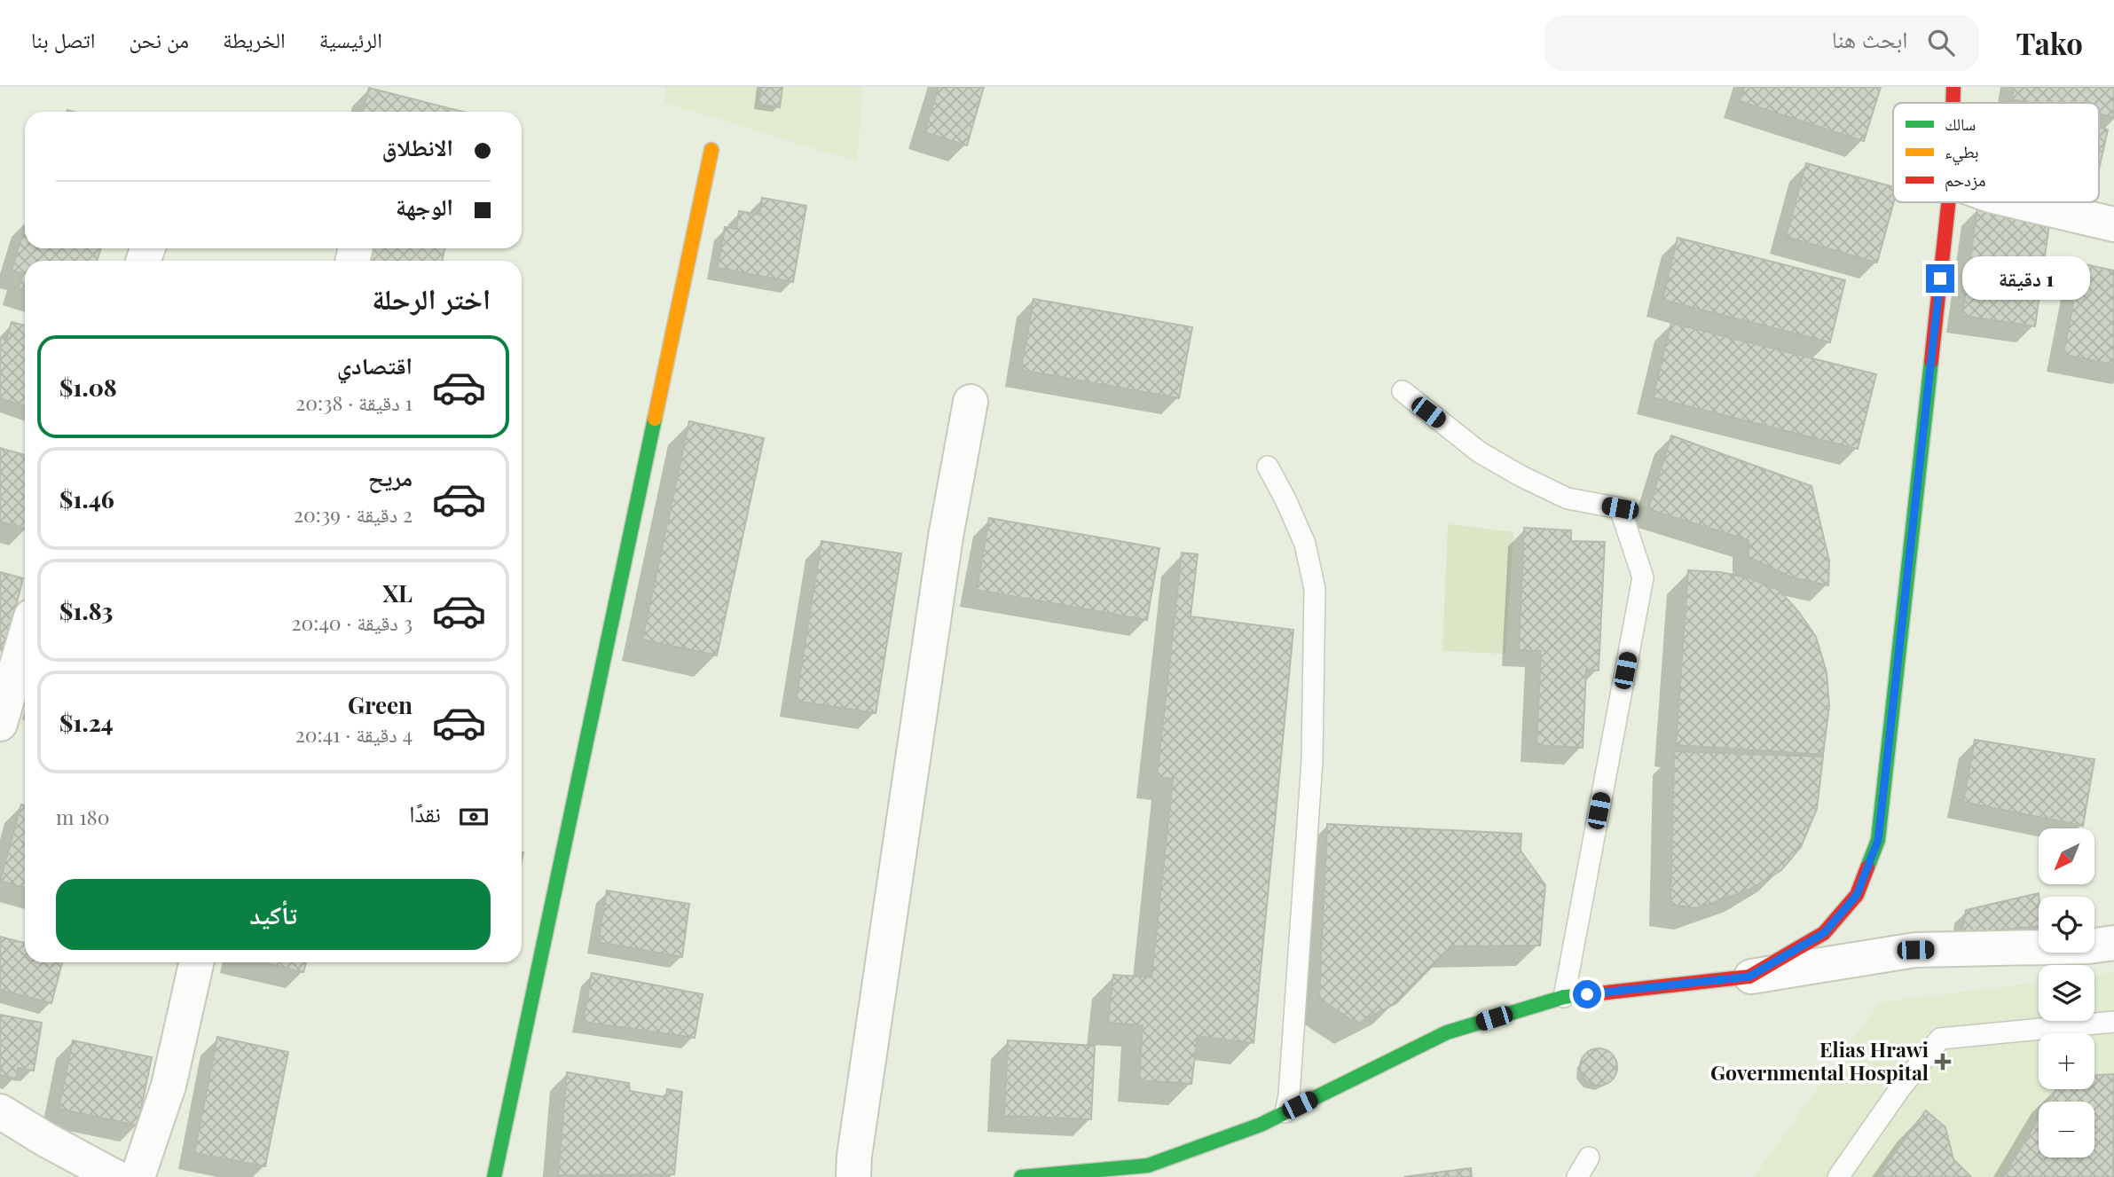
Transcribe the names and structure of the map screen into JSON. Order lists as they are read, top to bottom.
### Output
{
  "places": {
    "health": ["Elias Hrawi Governmental Hospital"]
  },
  "legend": ["سالك", "بطيء", "مزدحم"],
  "north": "bottom left",
  "page": {
    "header": "Tako",
    "search": "ابحث هنا",
    "nav": [
      "الرئيسية",
      "الخريطة",
      "من نحن",
      "اتصل بنا"
    ],
    "banner": ["الانطلاق", "الوجهة"],
    "bubble": "1 دقيقة",
    "heading": "اختر الرحلة",
    "list": [
      {
        "name": "اقتصادي",
        "note": "1 دقيقة · 20:38",
        "value": "$1.08"
      },
      {
        "name": "مريح",
        "note": "2 دقيقة · 20:39",
        "value": "$1.46"
      },
      {
        "name": "XL",
        "note": "3 دقيقة · 20:40",
        "value": "$1.83"
      },
      {
        "name": "Green",
        "note": "4 دقيقة · 20:41",
        "value": "$1.24"
      }
    ],
    "pay": ["نقدًا", "180 m"],
    "map_buttons": ["+", "−"],
    "buttons": "تأكيد"
  }
}
